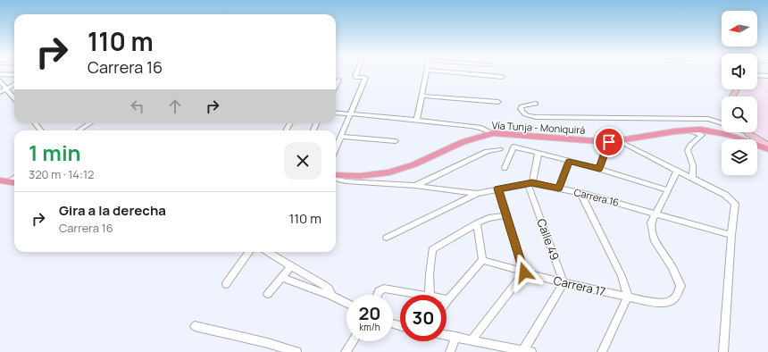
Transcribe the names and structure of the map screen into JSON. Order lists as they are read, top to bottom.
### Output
{
  "streets": {
    "main road": ["Vía Tunja - Moniquirá"],
    "street": ["Carrera 16", "Calle 49", "Carrera 17"]
  },
  "crossings": [
    ["Carrera 16", "Calle 49"],
    ["Carrera 16", "Carrera 17"],
    ["Calle 49", "Carrera 17"]
  ],
  "north": "left",
  "page": {
    "turn": ["110 m", "Carrera 16"],
    "heading": ["1 min", "320 m · 14:12"],
    "list": [
      {
        "name": "Gira a la derecha",
        "note": "Carrera 16",
        "value": "110 m"
      }
    ],
    "speed": "20 km/h",
    "limit": "30"
  }
}
